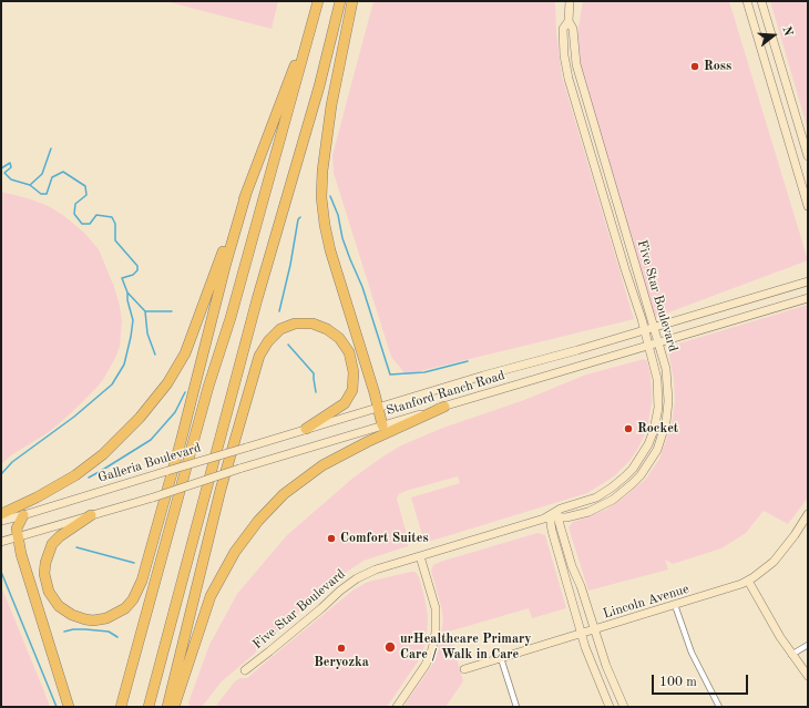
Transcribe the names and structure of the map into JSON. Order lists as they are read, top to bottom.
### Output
{
  "streets": {
    "street": [
      "Five Star Boulevard",
      "Stanford Ranch Road",
      "Galleria Boulevard",
      "Lincoln Avenue"
    ]
  },
  "crossings": [
    ["Five Star Boulevard", "Stanford Ranch Road"],
    ["Stanford Ranch Road", "Galleria Boulevard"]
  ],
  "places": [
    "Ross",
    "Rocket",
    "Comfort Suites",
    "urHealthcare Primary Care / Walk in Care",
    "Beryozka"
  ],
  "scale_bar": "100 m",
  "north": "right"
}
